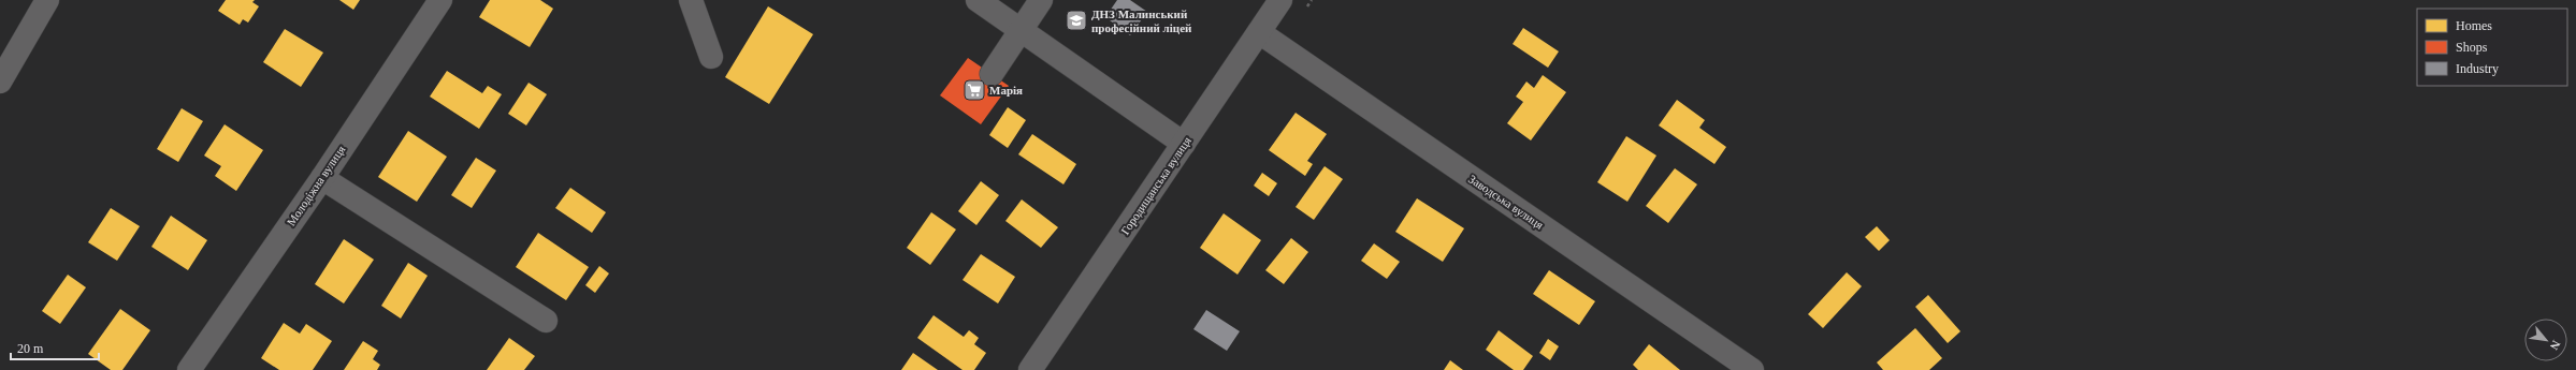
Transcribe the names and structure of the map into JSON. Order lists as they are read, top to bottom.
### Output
{
  "streets": {
    "street": ["Молодіжна вулиця", "Городищанська вулиця", "Заводська вулиця"]
  },
  "crossings": [
    ["Городищанська вулиця", "Заводська вулиця"]
  ],
  "places": {
    "school or university": ["ДНЗ Малинський професійний ліцей"],
    "supermarket": ["Марія"]
  },
  "legend": ["Homes", "Shops", "Industry"],
  "scale_bar": "20 m",
  "north": "bottom right"
}
